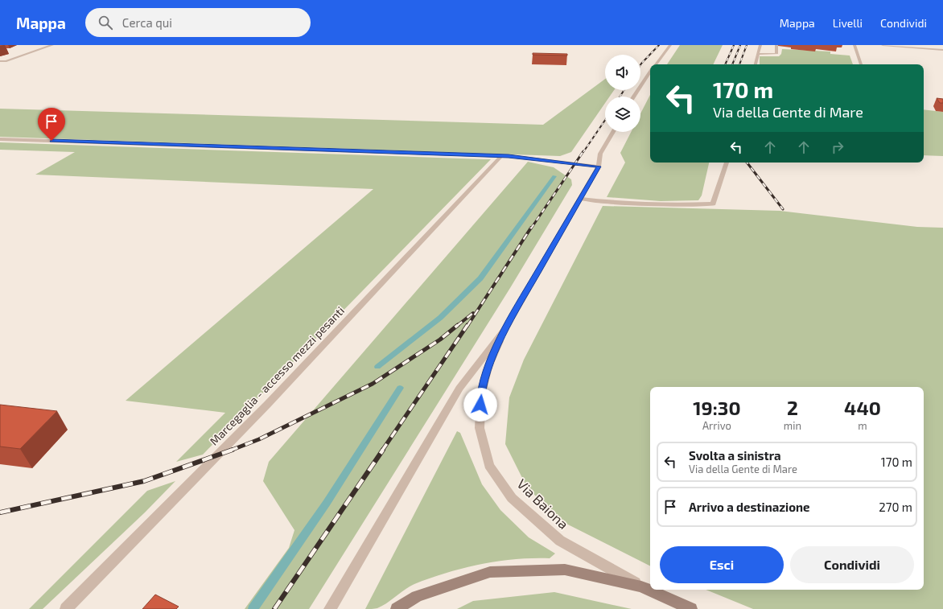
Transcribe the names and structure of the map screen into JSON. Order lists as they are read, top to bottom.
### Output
{
  "streets": {
    "street": ["Marcegaglia - accesso mezzi pesanti", "Via Baiona"]
  },
  "page": {
    "header": "Mappa",
    "search": "Cerca qui",
    "nav": ["Mappa", "Livelli", "Condividi"],
    "turn": ["170 m", "Via della Gente di Mare"],
    "eta": [
      "19:30",
      "Arrivo",
      "2",
      "min",
      "440",
      "m"
    ],
    "list": [
      {
        "name": "Svolta a sinistra",
        "note": "Via della Gente di Mare",
        "value": "170 m"
      },
      {
        "name": "Arrivo a destinazione",
        "value": "270 m"
      }
    ],
    "buttons": ["Esci", "Condividi"]
  }
}
